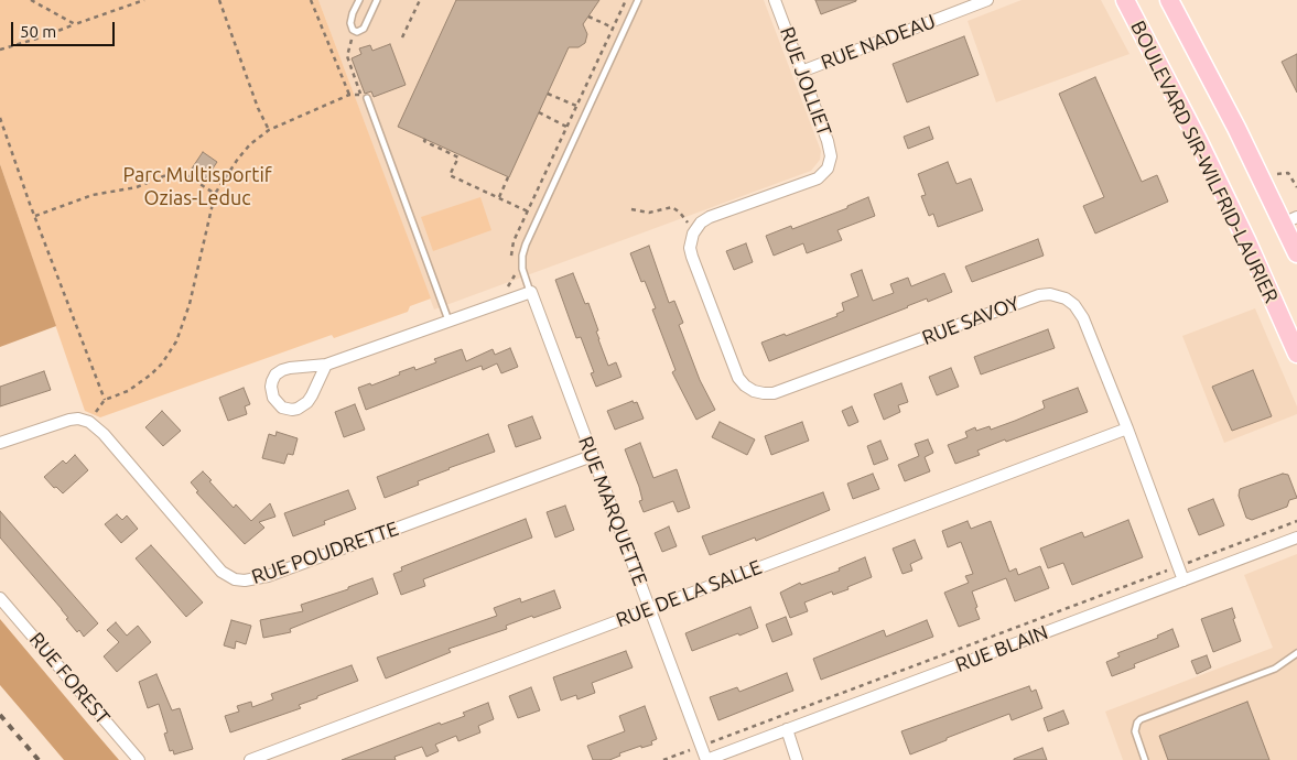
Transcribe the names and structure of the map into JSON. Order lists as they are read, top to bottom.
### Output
{
  "streets": {
    "main road": ["BOULEVARD SIR-WILFRID-LAURIER"],
    "street": [
      "RUE NADEAU",
      "RUE JOLLIET",
      "RUE SAVOY",
      "RUE MARQUETTE",
      "RUE POUDRETTE",
      "RUE DE LA SALLE",
      "RUE BLAIN",
      "RUE FOREST"
    ]
  },
  "crossings": [
    ["RUE NADEAU", "RUE JOLLIET"],
    ["RUE JOLLIET", "RUE SAVOY"],
    ["RUE SAVOY", "RUE DE LA SALLE"],
    ["RUE SAVOY", "RUE BLAIN"],
    ["RUE MARQUETTE", "RUE POUDRETTE"],
    ["RUE MARQUETTE", "RUE DE LA SALLE"],
    ["RUE MARQUETTE", "RUE BLAIN"]
  ],
  "parks": ["Parc Multisportif Ozias-Leduc"],
  "scale_bar": "50 m"
}
